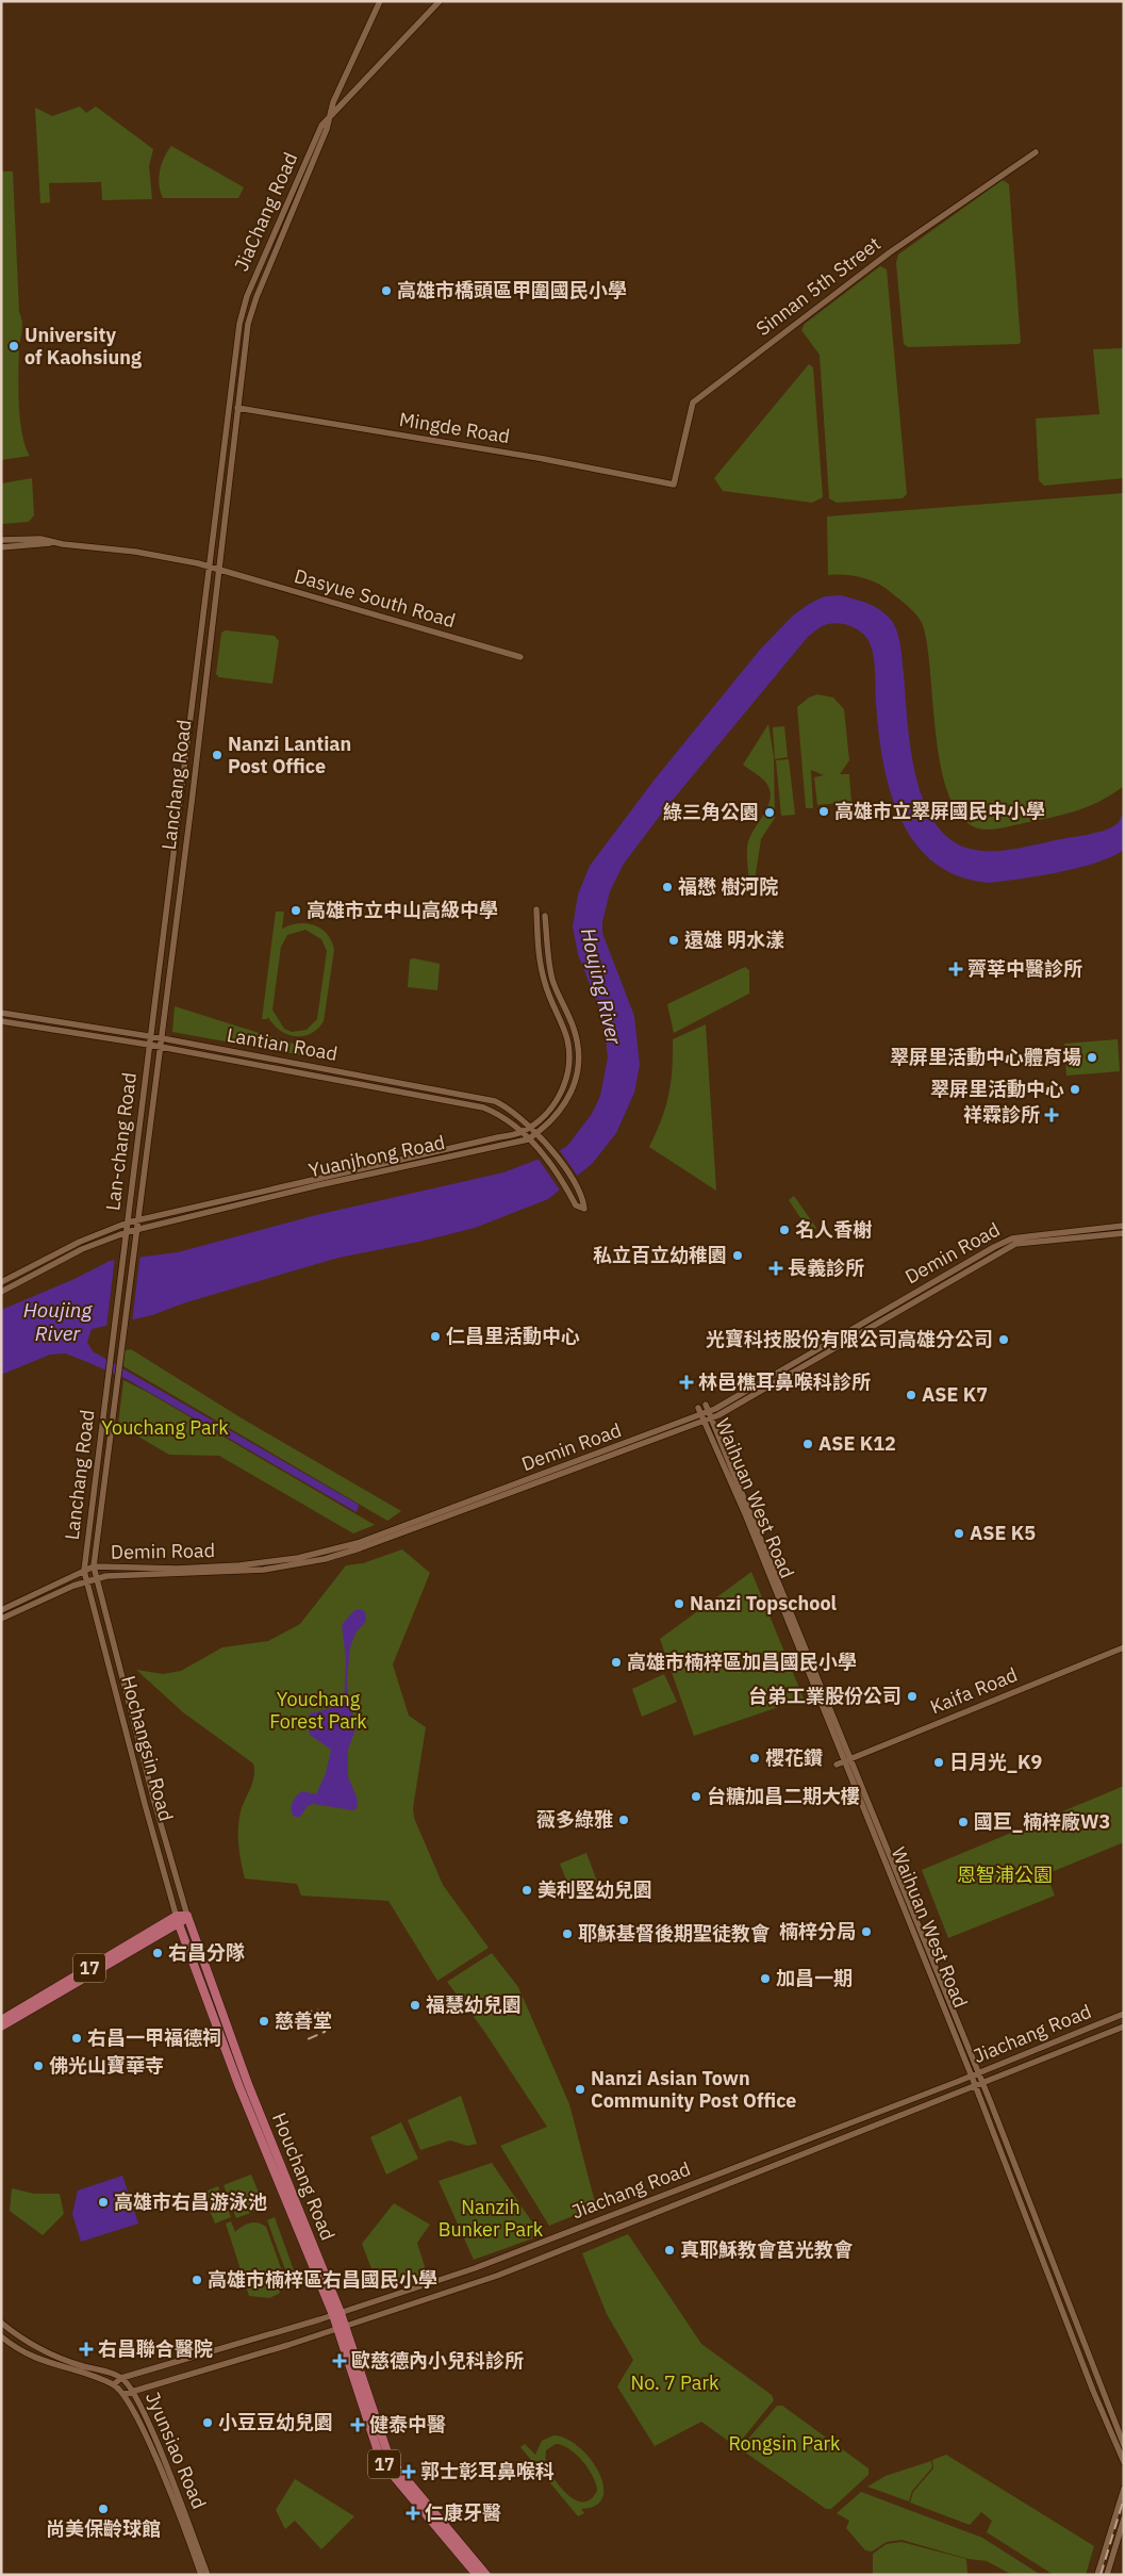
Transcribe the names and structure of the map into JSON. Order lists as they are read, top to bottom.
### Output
{
  "streets": {
    "main road": ["17", "Houchang Road"],
    "street": [
      "JiaChang Road",
      "Sinnan 5th Street",
      "Mingde Road",
      "Dasyue South Road",
      "Lanchang Road",
      "Lantian Road",
      "Lan-chang Road",
      "Yuanjhong Road",
      "Demin Road",
      "Waihuan West Road",
      "Kaifa Road",
      "Hochangsin Road",
      "Jiachang Road",
      "Jyunsiao Road"
    ]
  },
  "crossings": [
    ["JiaChang Road", "Lanchang Road"],
    ["Sinnan 5th Street", "Mingde Road"],
    ["Mingde Road", "Lanchang Road"],
    ["Dasyue South Road", "Lanchang Road"],
    ["Lanchang Road", "Lantian Road"],
    ["Lanchang Road", "Lan-chang Road"],
    ["Lanchang Road", "Yuanjhong Road"],
    ["Lanchang Road", "Demin Road"],
    ["Lanchang Road", "Hochangsin Road"],
    ["Lantian Road", "Lan-chang Road"],
    ["Lantian Road", "Yuanjhong Road"],
    ["Lan-chang Road", "Yuanjhong Road"],
    ["Demin Road", "Waihuan West Road"],
    ["Demin Road", "Hochangsin Road"],
    ["Waihuan West Road", "Kaifa Road"],
    ["Waihuan West Road", "Jiachang Road"],
    ["Hochangsin Road", "17"],
    ["Hochangsin Road", "Houchang Road"],
    ["17", "Houchang Road"],
    ["Jiachang Road", "Houchang Road"],
    ["Jiachang Road", "Jyunsiao Road"]
  ],
  "water": ["Houjing River"],
  "parks": [
    "Youchang Park",
    "Youchang Forest Park",
    "恩智浦公園",
    "Nanzih Bunker Park",
    "No. 7 Park",
    "Rongsin Park"
  ],
  "places": {
    "other": [
      "高雄市橋頭區甲圍國民小學",
      "University of Kaohsiung",
      "Nanzi Lantian Post Office",
      "高雄市立翠屏國民中小學",
      "綠三角公園",
      "福懋 樹河院",
      "高雄市立中山高級中學",
      "遠雄 明水漾",
      "翠屏里活動中心體育場",
      "翠屏里活動中心",
      "名人香榭",
      "私立百立幼稚園",
      "仁昌里活動中心",
      "光寶科技股份有限公司高雄分公司",
      "ASE K7",
      "ASE K12",
      "ASE K5",
      "Nanzi Topschool",
      "高雄市楠梓區加昌國民小學",
      "台弟工業股份公司",
      "櫻花鑽",
      "日月光_K9",
      "台糖加昌二期大樓",
      "薇多綠雅",
      "國巨_楠梓廠W3",
      "美利堅幼兒園",
      "楠梓分局",
      "耶穌基督後期聖徒教會",
      "右昌分隊",
      "加昌一期",
      "福慧幼兒園",
      "慈善堂",
      "右昌一甲福德祠",
      "佛光山寶華寺",
      "Nanzi Asian Town Community Post Office",
      "高雄市右昌游泳池",
      "真耶穌教會莒光教會",
      "高雄市楠梓區右昌國民小學",
      "小豆豆幼兒園",
      "尚美保齡球館"
    ],
    "health": [
      "薺莘中醫診所",
      "祥霖診所",
      "長義診所",
      "林邑樵耳鼻喉科診所",
      "右昌聯合醫院",
      "歐慈德內小兒科診所",
      "健泰中醫",
      "郭士彰耳鼻喉科",
      "仁康牙醫"
    ]
  }
}
